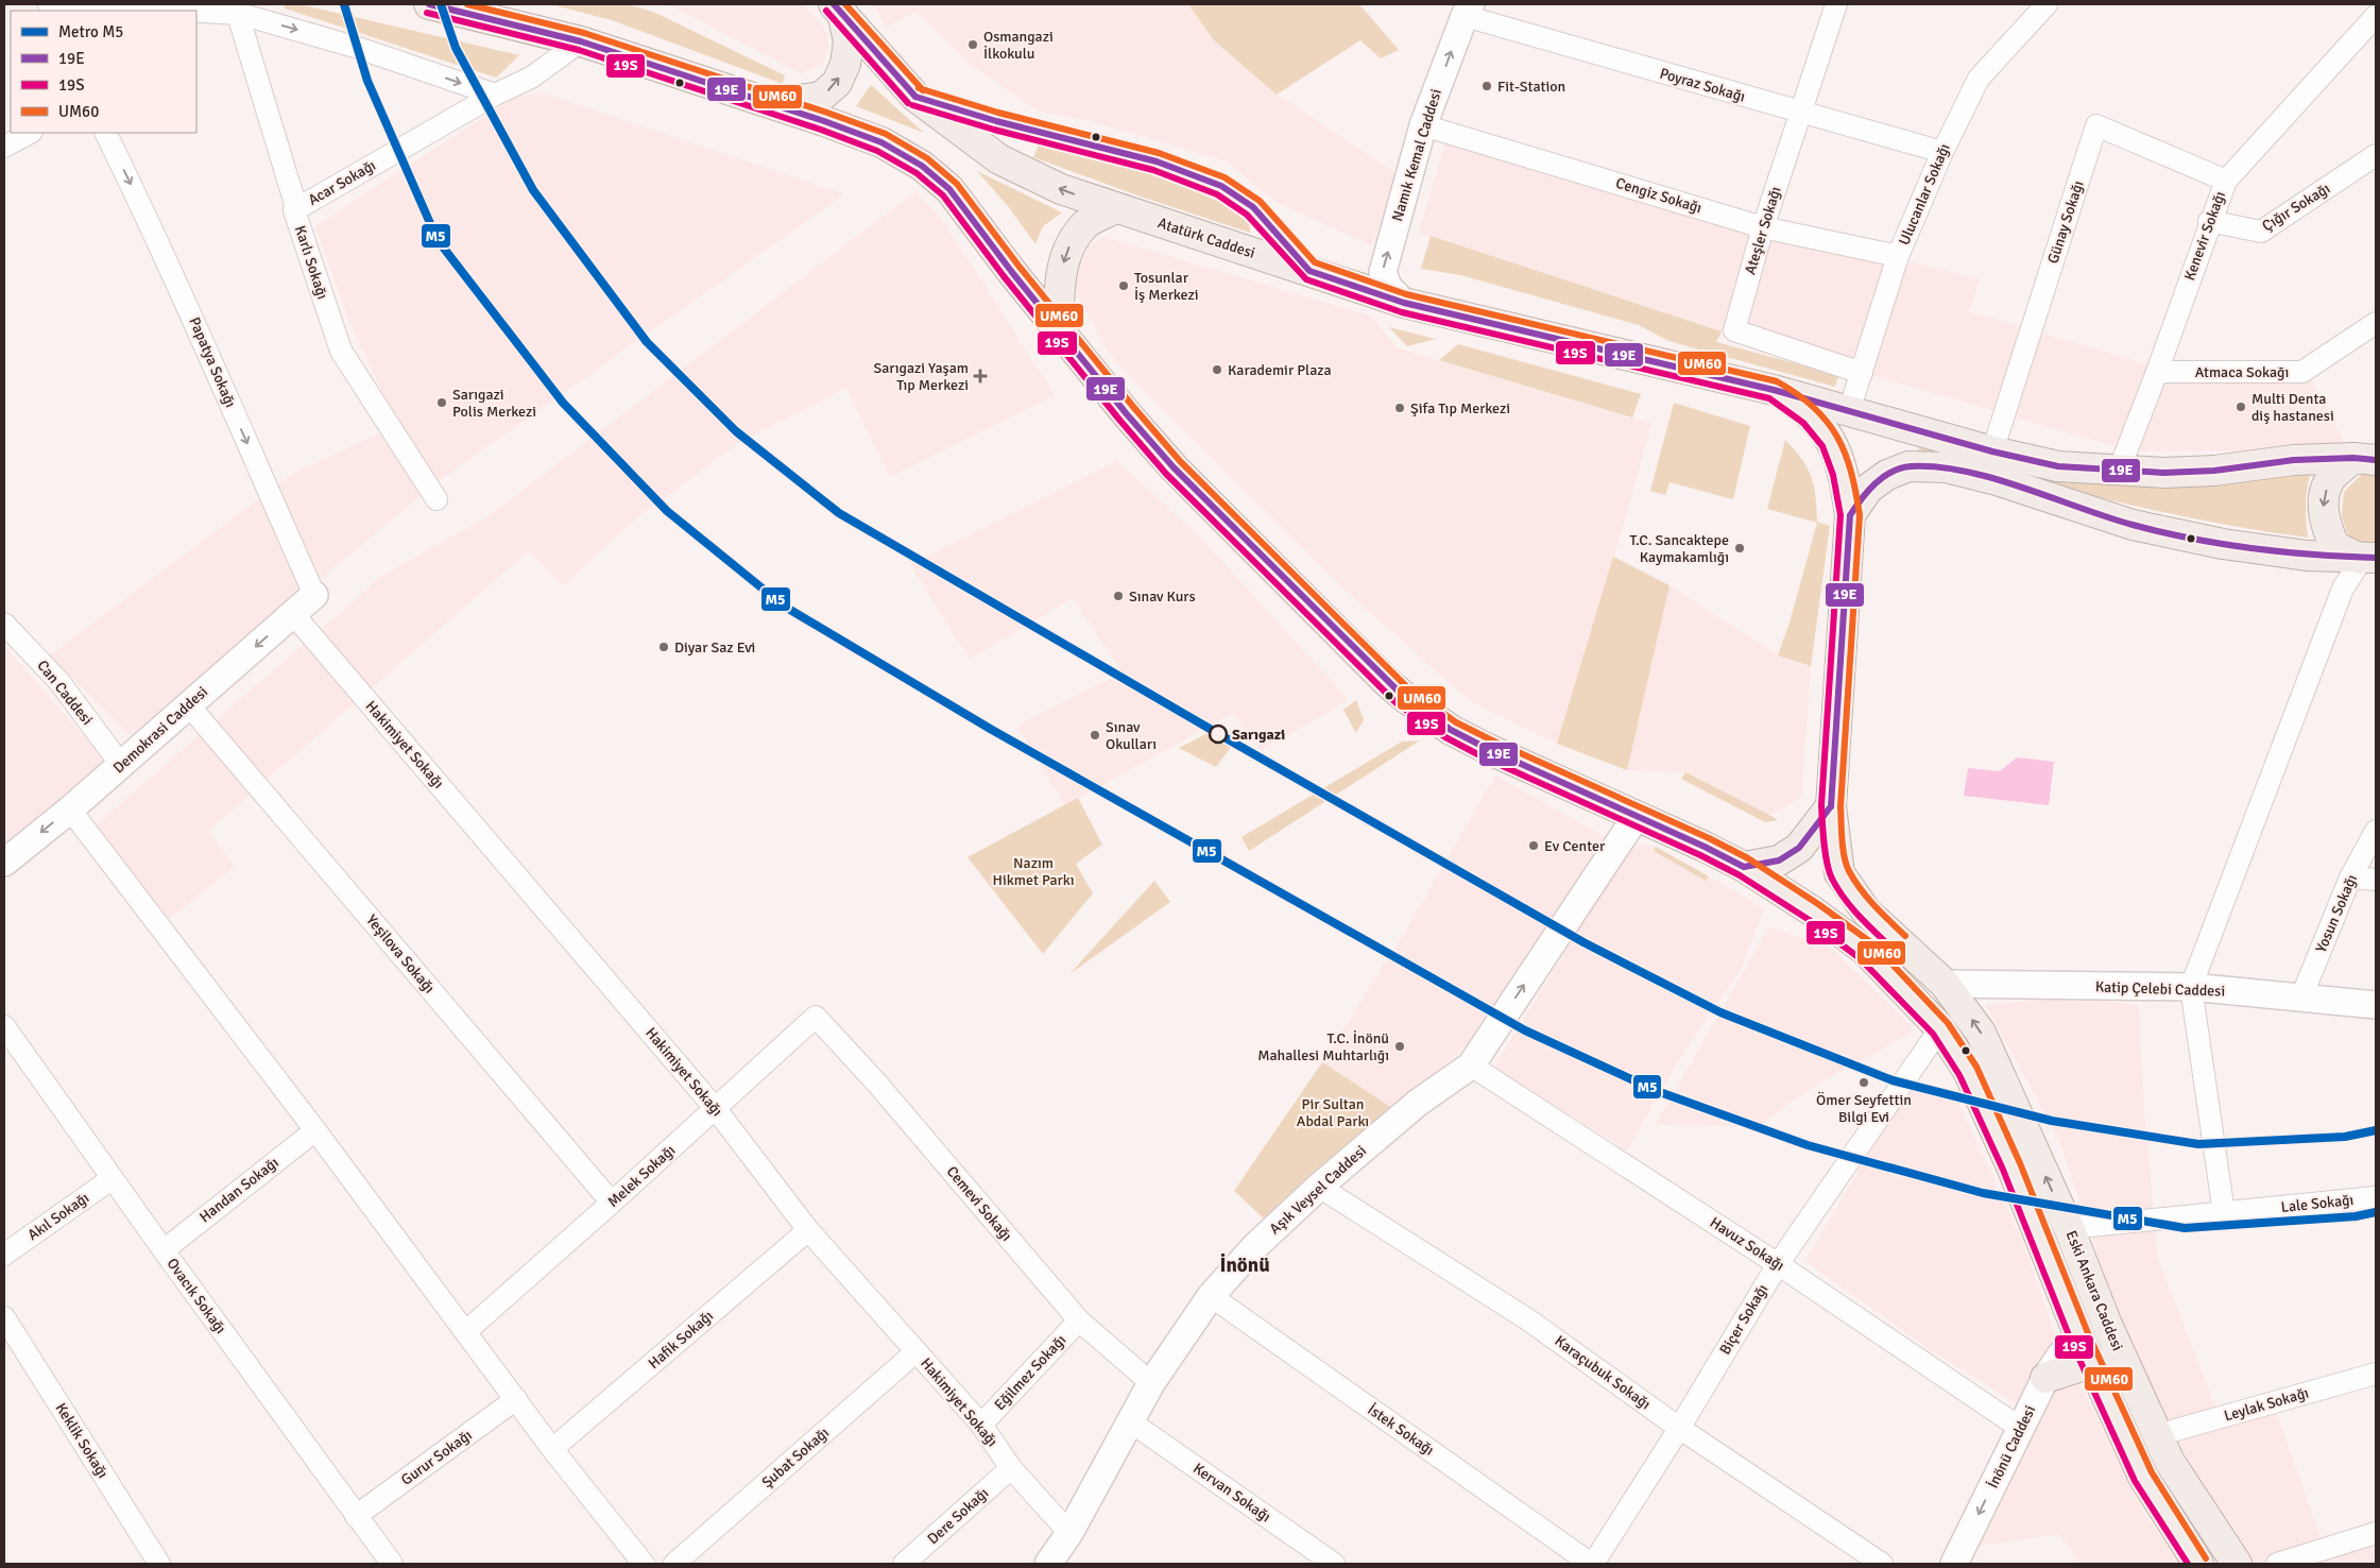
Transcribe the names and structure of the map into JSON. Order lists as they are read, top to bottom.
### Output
{
  "streets": {
    "main road": ["Atatürk Caddesi", "Eski Ankara Caddesi"],
    "street": [
      "Poyraz Sokağı",
      "Namık Kemal Caddesi",
      "Acar Sokağı",
      "Ulucanlar Sokağı",
      "Cengiz Sokağı",
      "Çığır Sokağı",
      "Günay Sokağı",
      "Ateşler Sokağı",
      "Kenevir Sokağı",
      "Karlı Sokağı",
      "Papatya Sokağı",
      "Atmaca Sokağı",
      "Can Caddesi",
      "Demokrasi Caddesi",
      "Hakimiyet Sokağı",
      "Yosun Sokağı",
      "Yeşilova Sokağı",
      "Katip Çelebi Caddesi",
      "Melek Sokağı",
      "Handan Sokağı",
      "Aşık Veysel Caddesi",
      "Cemevi Sokağı",
      "Lale Sokağı",
      "Akıl Sokağı",
      "Havuz Sokağı",
      "Ovacık Sokağı",
      "Biçer Sokağı",
      "Hafik Sokağı",
      "Eğilmez Sokağı",
      "Karaçubuk Sokağı",
      "Leylak Sokağı",
      "İstek Sokağı",
      "Keklik Sokağı",
      "İnönü Caddesi",
      "Gurur Sokağı",
      "Şubat Sokağı",
      "Kervan Sokağı",
      "Dere Sokağı"
    ]
  },
  "crossings": [
    ["Poyraz Sokağı", "Namık Kemal Caddesi"],
    ["Poyraz Sokağı", "Ulucanlar Sokağı"],
    ["Poyraz Sokağı", "Ateşler Sokağı"],
    ["Namık Kemal Caddesi", "Cengiz Sokağı"],
    ["Namık Kemal Caddesi", "Atatürk Caddesi"],
    ["Acar Sokağı", "Karlı Sokağı"],
    ["Ulucanlar Sokağı", "Cengiz Sokağı"],
    ["Ulucanlar Sokağı", "Ateşler Sokağı"],
    ["Ulucanlar Sokağı", "Atatürk Caddesi"],
    ["Cengiz Sokağı", "Ateşler Sokağı"],
    ["Çığır Sokağı", "Kenevir Sokağı"],
    ["Günay Sokağı", "Kenevir Sokağı"],
    ["Günay Sokağı", "Atatürk Caddesi"],
    ["Kenevir Sokağı", "Atatürk Caddesi"],
    ["Kenevir Sokağı", "Atmaca Sokağı"],
    ["Papatya Sokağı", "Demokrasi Caddesi"],
    ["Can Caddesi", "Demokrasi Caddesi"],
    ["Demokrasi Caddesi", "Hakimiyet Sokağı"],
    ["Demokrasi Caddesi", "Yeşilova Sokağı"],
    ["Hakimiyet Sokağı", "Melek Sokağı"],
    ["Hakimiyet Sokağı", "Aşık Veysel Caddesi"],
    ["Hakimiyet Sokağı", "Hafik Sokağı"],
    ["Hakimiyet Sokağı", "Eğilmez Sokağı"],
    ["Hakimiyet Sokağı", "Şubat Sokağı"],
    ["Hakimiyet Sokağı", "Dere Sokağı"],
    ["Yosun Sokağı", "Katip Çelebi Caddesi"],
    ["Yeşilova Sokağı", "Melek Sokağı"],
    ["Katip Çelebi Caddesi", "Eski Ankara Caddesi"],
    ["Melek Sokağı", "Cemevi Sokağı"],
    ["Handan Sokağı", "Ovacık Sokağı"],
    ["Aşık Veysel Caddesi", "Cemevi Sokağı"],
    ["Aşık Veysel Caddesi", "Havuz Sokağı"],
    ["Aşık Veysel Caddesi", "Eski Ankara Caddesi"],
    ["Aşık Veysel Caddesi", "Karaçubuk Sokağı"],
    ["Aşık Veysel Caddesi", "İstek Sokağı"],
    ["Aşık Veysel Caddesi", "Kervan Sokağı"],
    ["Cemevi Sokağı", "Eğilmez Sokağı"],
    ["Lale Sokağı", "Eski Ankara Caddesi"],
    ["Akıl Sokağı", "Ovacık Sokağı"],
    ["Havuz Sokağı", "Biçer Sokağı"],
    ["Havuz Sokağı", "İnönü Caddesi"],
    ["Eski Ankara Caddesi", "Biçer Sokağı"],
    ["Eski Ankara Caddesi", "Leylak Sokağı"],
    ["Eski Ankara Caddesi", "İnönü Caddesi"],
    ["Ovacık Sokağı", "Gurur Sokağı"],
    ["Biçer Sokağı", "Karaçubuk Sokağı"],
    ["Biçer Sokağı", "İstek Sokağı"]
  ],
  "one_way": [
    "Namık Kemal Caddesi",
    "Papatya Sokağı",
    "Demokrasi Caddesi",
    "İnönü Caddesi"
  ],
  "districts": ["İnönü"],
  "parks": ["Nazım Hikmet Parkı", "Pir Sultan Abdal Parkı"],
  "places": {
    "other": [
      "Osmangazi İlkokulu",
      "Fit-Station",
      "Tosunlar İş Merkezi",
      "Karademir Plaza",
      "Sarıgazi Polis Merkezi",
      "Multi Denta diş hastanesi",
      "Şifa Tıp Merkezi",
      "T.C. Sancaktepe Kaymakamlığı",
      "Sınav Kurs",
      "Diyar Saz Evi",
      "Sarıgazi",
      "Sınav Okulları",
      "Ev Center",
      "T.C. İnönü Mahallesi Muhtarlığı",
      "Ömer Seyfettin Bilgi Evi"
    ],
    "health": ["Sarıgazi Yaşam Tıp Merkezi"]
  },
  "lines": [
    "metro line M5",
    "transit line 19E",
    "transit line UM60",
    "transit line 19S"
  ],
  "legend": [
    "Metro M5",
    "19E",
    "19S",
    "UM60"
  ]
}
